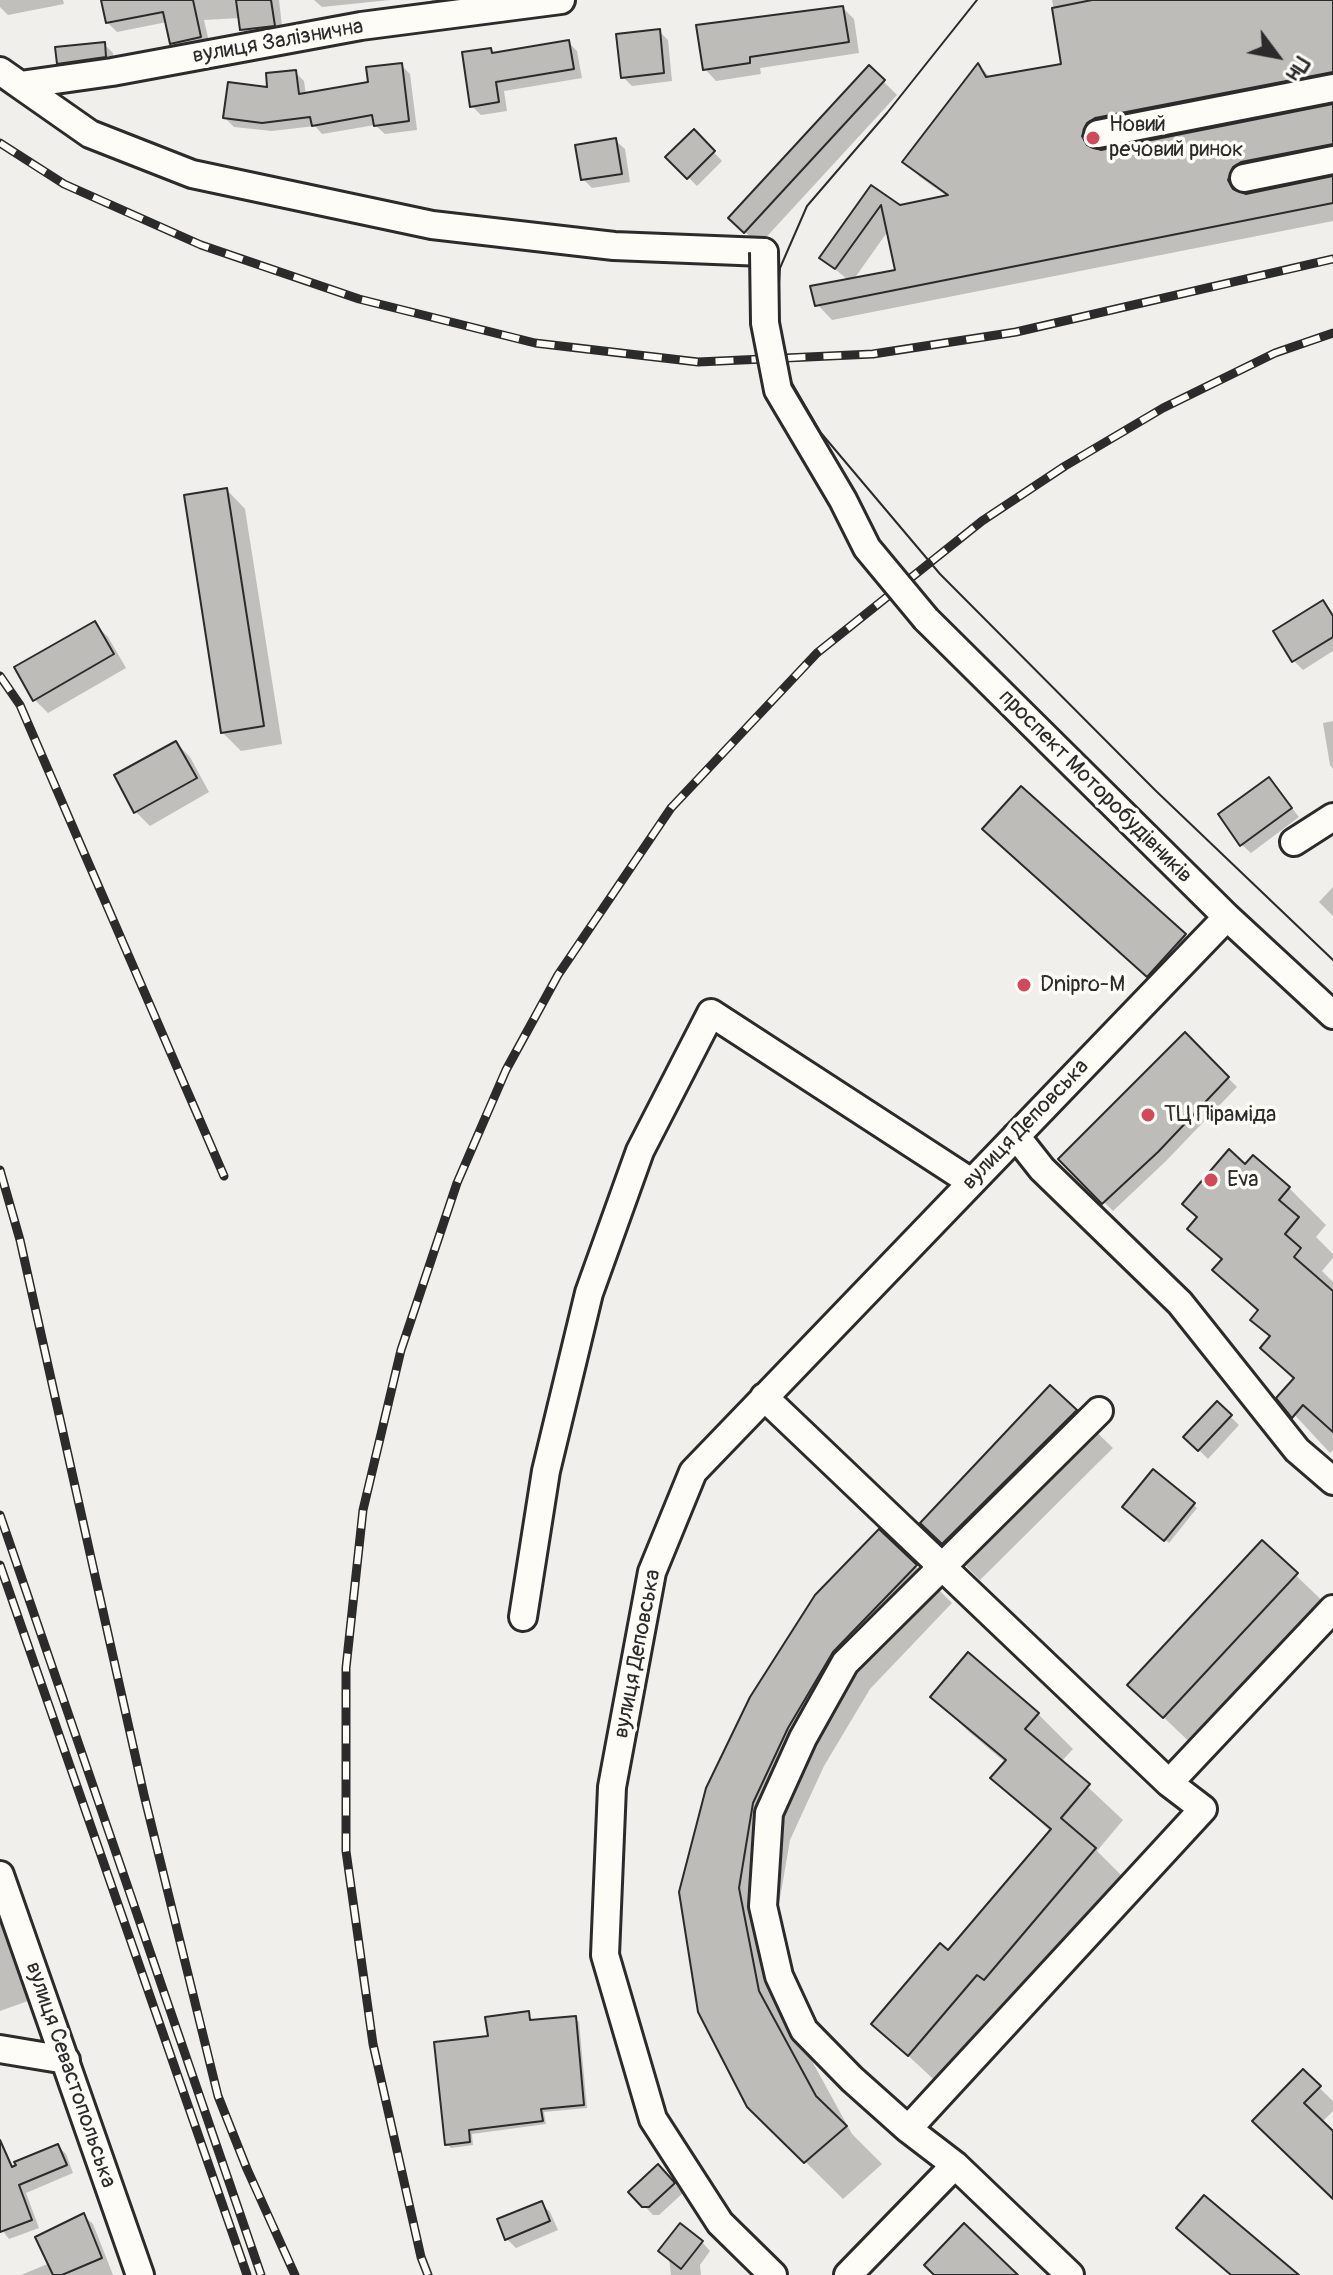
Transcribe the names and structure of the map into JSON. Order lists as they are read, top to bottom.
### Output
{
  "streets": {
    "street": [
      "вулиця Залізнична",
      "проспект Моторобудівників",
      "вулиця Деповська",
      "вулиця Севастопольська"
    ]
  },
  "crossings": [
    ["вулиця Залізнична", "проспект Моторобудівників"],
    ["проспект Моторобудівників", "вулиця Деповська"]
  ],
  "places": [
    "Новий речовий ринок",
    "Dnipro-M",
    "ТЦ Піраміда",
    "Eva"
  ],
  "north": "bottom right"
}
